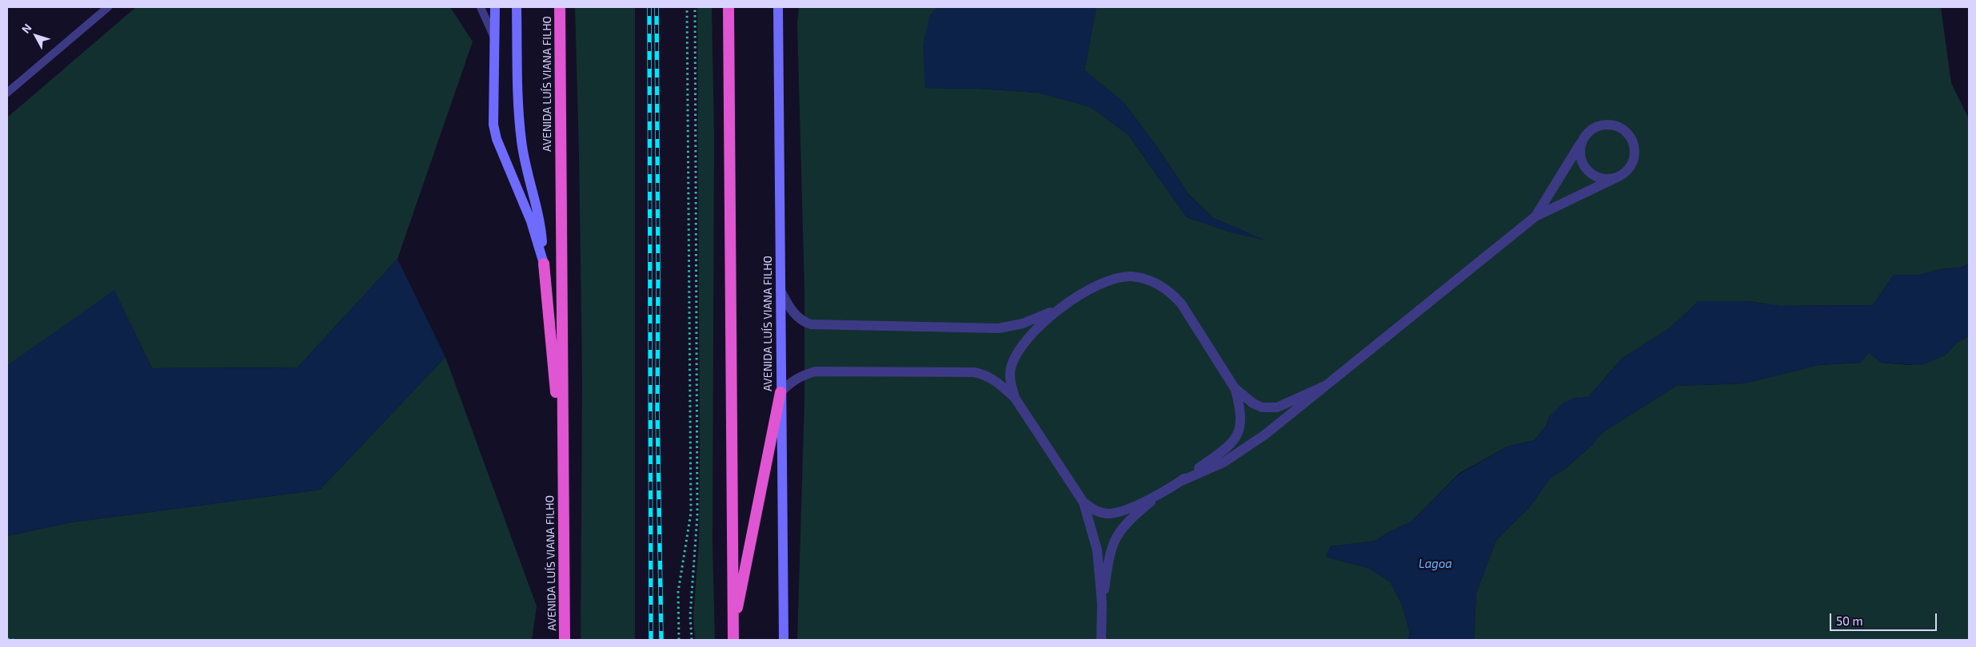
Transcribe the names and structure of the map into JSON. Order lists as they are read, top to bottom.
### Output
{
  "streets": {
    "highway": ["AVENIDA LUÍS VIANA FILHO"]
  },
  "water": ["Lagoa"],
  "scale_bar": "50 m",
  "north": "top left"
}
